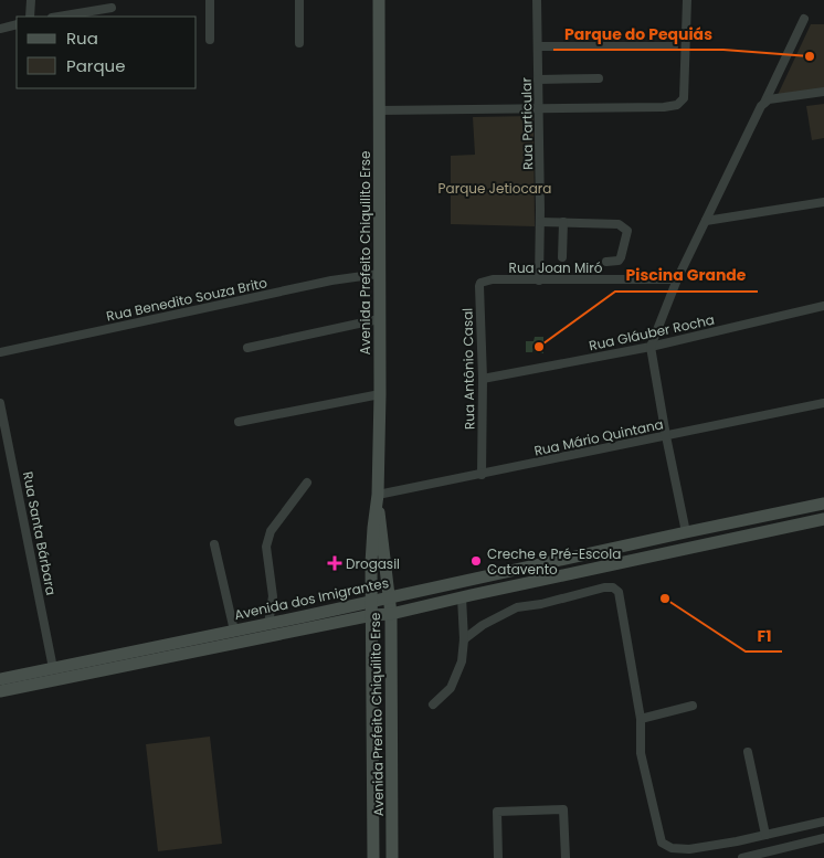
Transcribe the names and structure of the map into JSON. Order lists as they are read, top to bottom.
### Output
{
  "streets": {
    "main road": ["Avenida Prefeito Chiquilito Erse", "Avenida dos Imigrantes"],
    "street": [
      "Rua Particular",
      "Rua Joan Miró",
      "Rua Benedito Souza Brito",
      "Rua Gláuber Rocha",
      "Rua Antônio Casal",
      "Rua Mário Quintana",
      "Rua Santa Bárbara"
    ]
  },
  "crossings": [
    ["Rua Particular", "Rua Joan Miró"],
    ["Avenida Prefeito Chiquilito Erse", "Rua Benedito Souza Brito"],
    ["Avenida Prefeito Chiquilito Erse", "Rua Mário Quintana"],
    ["Avenida Prefeito Chiquilito Erse", "Avenida dos Imigrantes"],
    ["Rua Joan Miró", "Rua Antônio Casal"],
    ["Rua Gláuber Rocha", "Rua Antônio Casal"],
    ["Rua Antônio Casal", "Rua Mário Quintana"],
    ["Rua Santa Bárbara", "Avenida dos Imigrantes"]
  ],
  "parks": ["Parque Jetiocara"],
  "places": {
    "other": [
      "Parque do Pequiás",
      "Piscina Grande",
      "Creche e Pré-Escola Catavento",
      "F1"
    ],
    "health": ["Drogasil"]
  },
  "legend": ["Rua", "Parque"]
}
